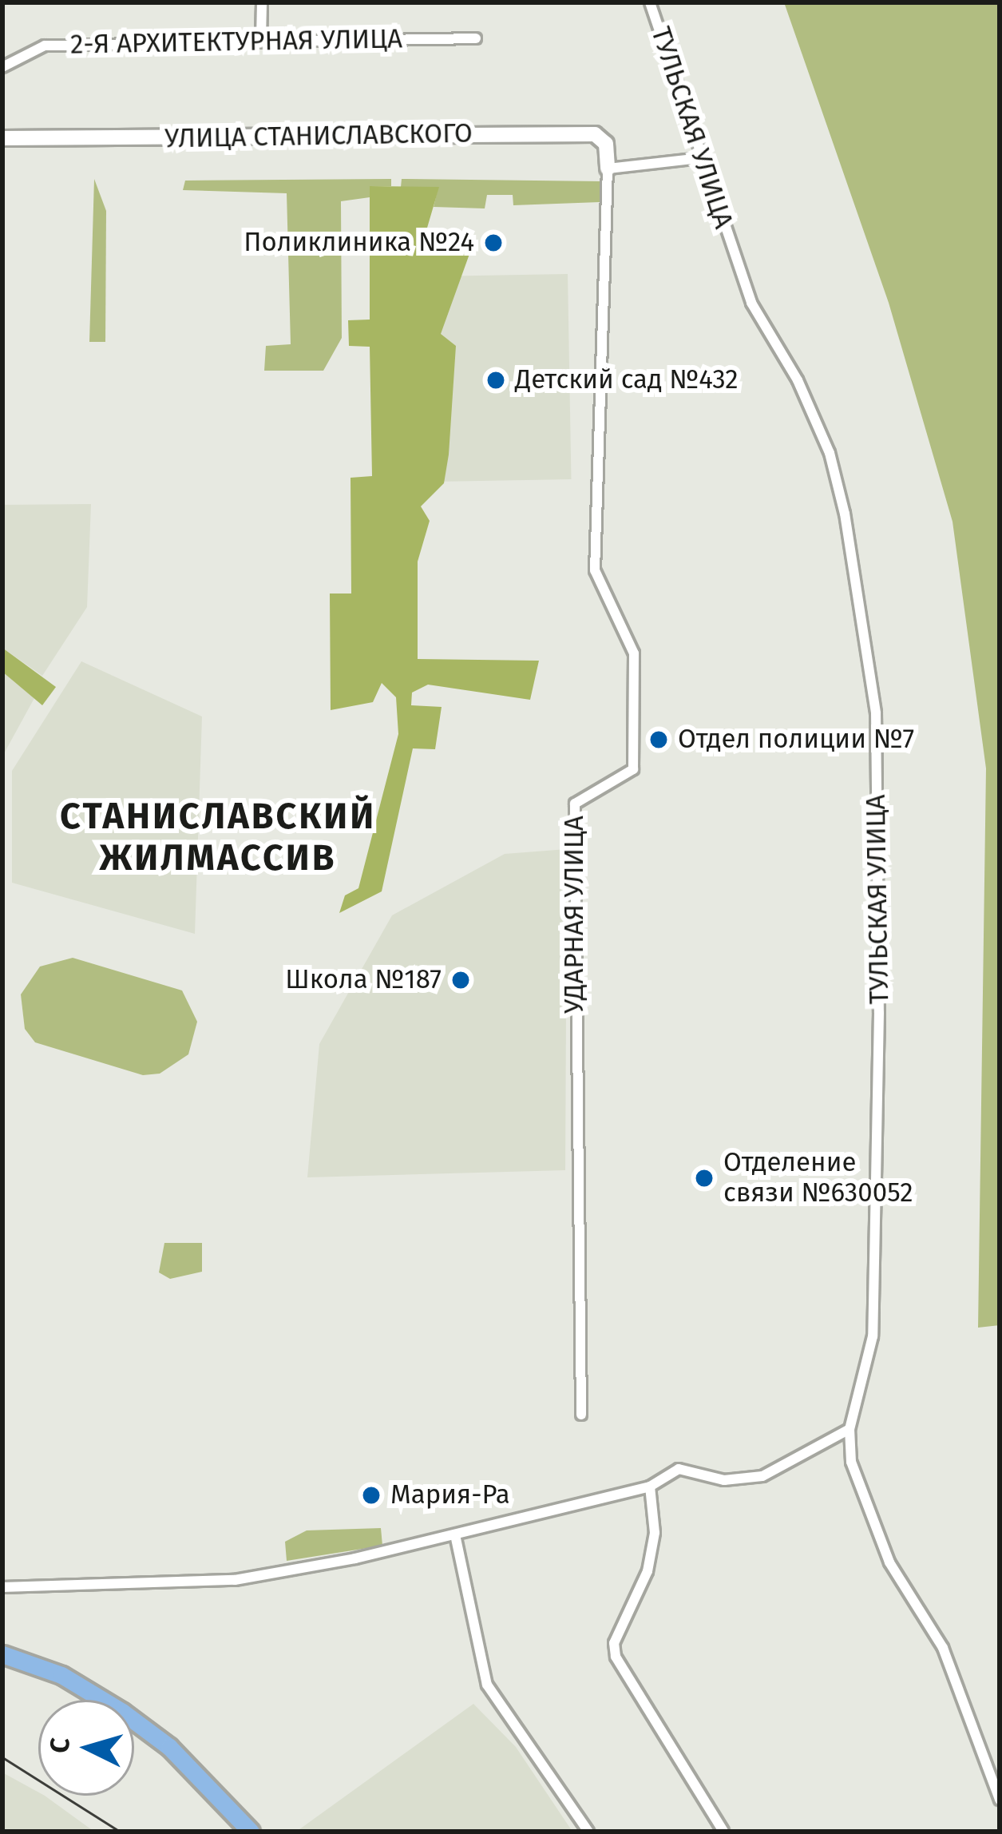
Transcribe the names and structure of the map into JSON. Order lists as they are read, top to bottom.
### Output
{
  "streets": {
    "street": [
      "2-Я АРХИТЕКТУРНАЯ УЛИЦА",
      "ТУЛЬСКАЯ УЛИЦА",
      "УЛИЦА СТАНИСЛАВСКОГО",
      "УДАРНАЯ УЛИЦА"
    ]
  },
  "crossings": [
    ["УЛИЦА СТАНИСЛАВСКОГО", "УДАРНАЯ УЛИЦА"]
  ],
  "districts": ["СТАНИСЛАВСКИЙ ЖИЛМАССИВ"],
  "places": [
    "Поликлиника №24",
    "Детский сад №432",
    "Отдел полиции №7",
    "Школа №187",
    "Отделение связи №630052",
    "Мария-Ра"
  ],
  "north": "left"
}
